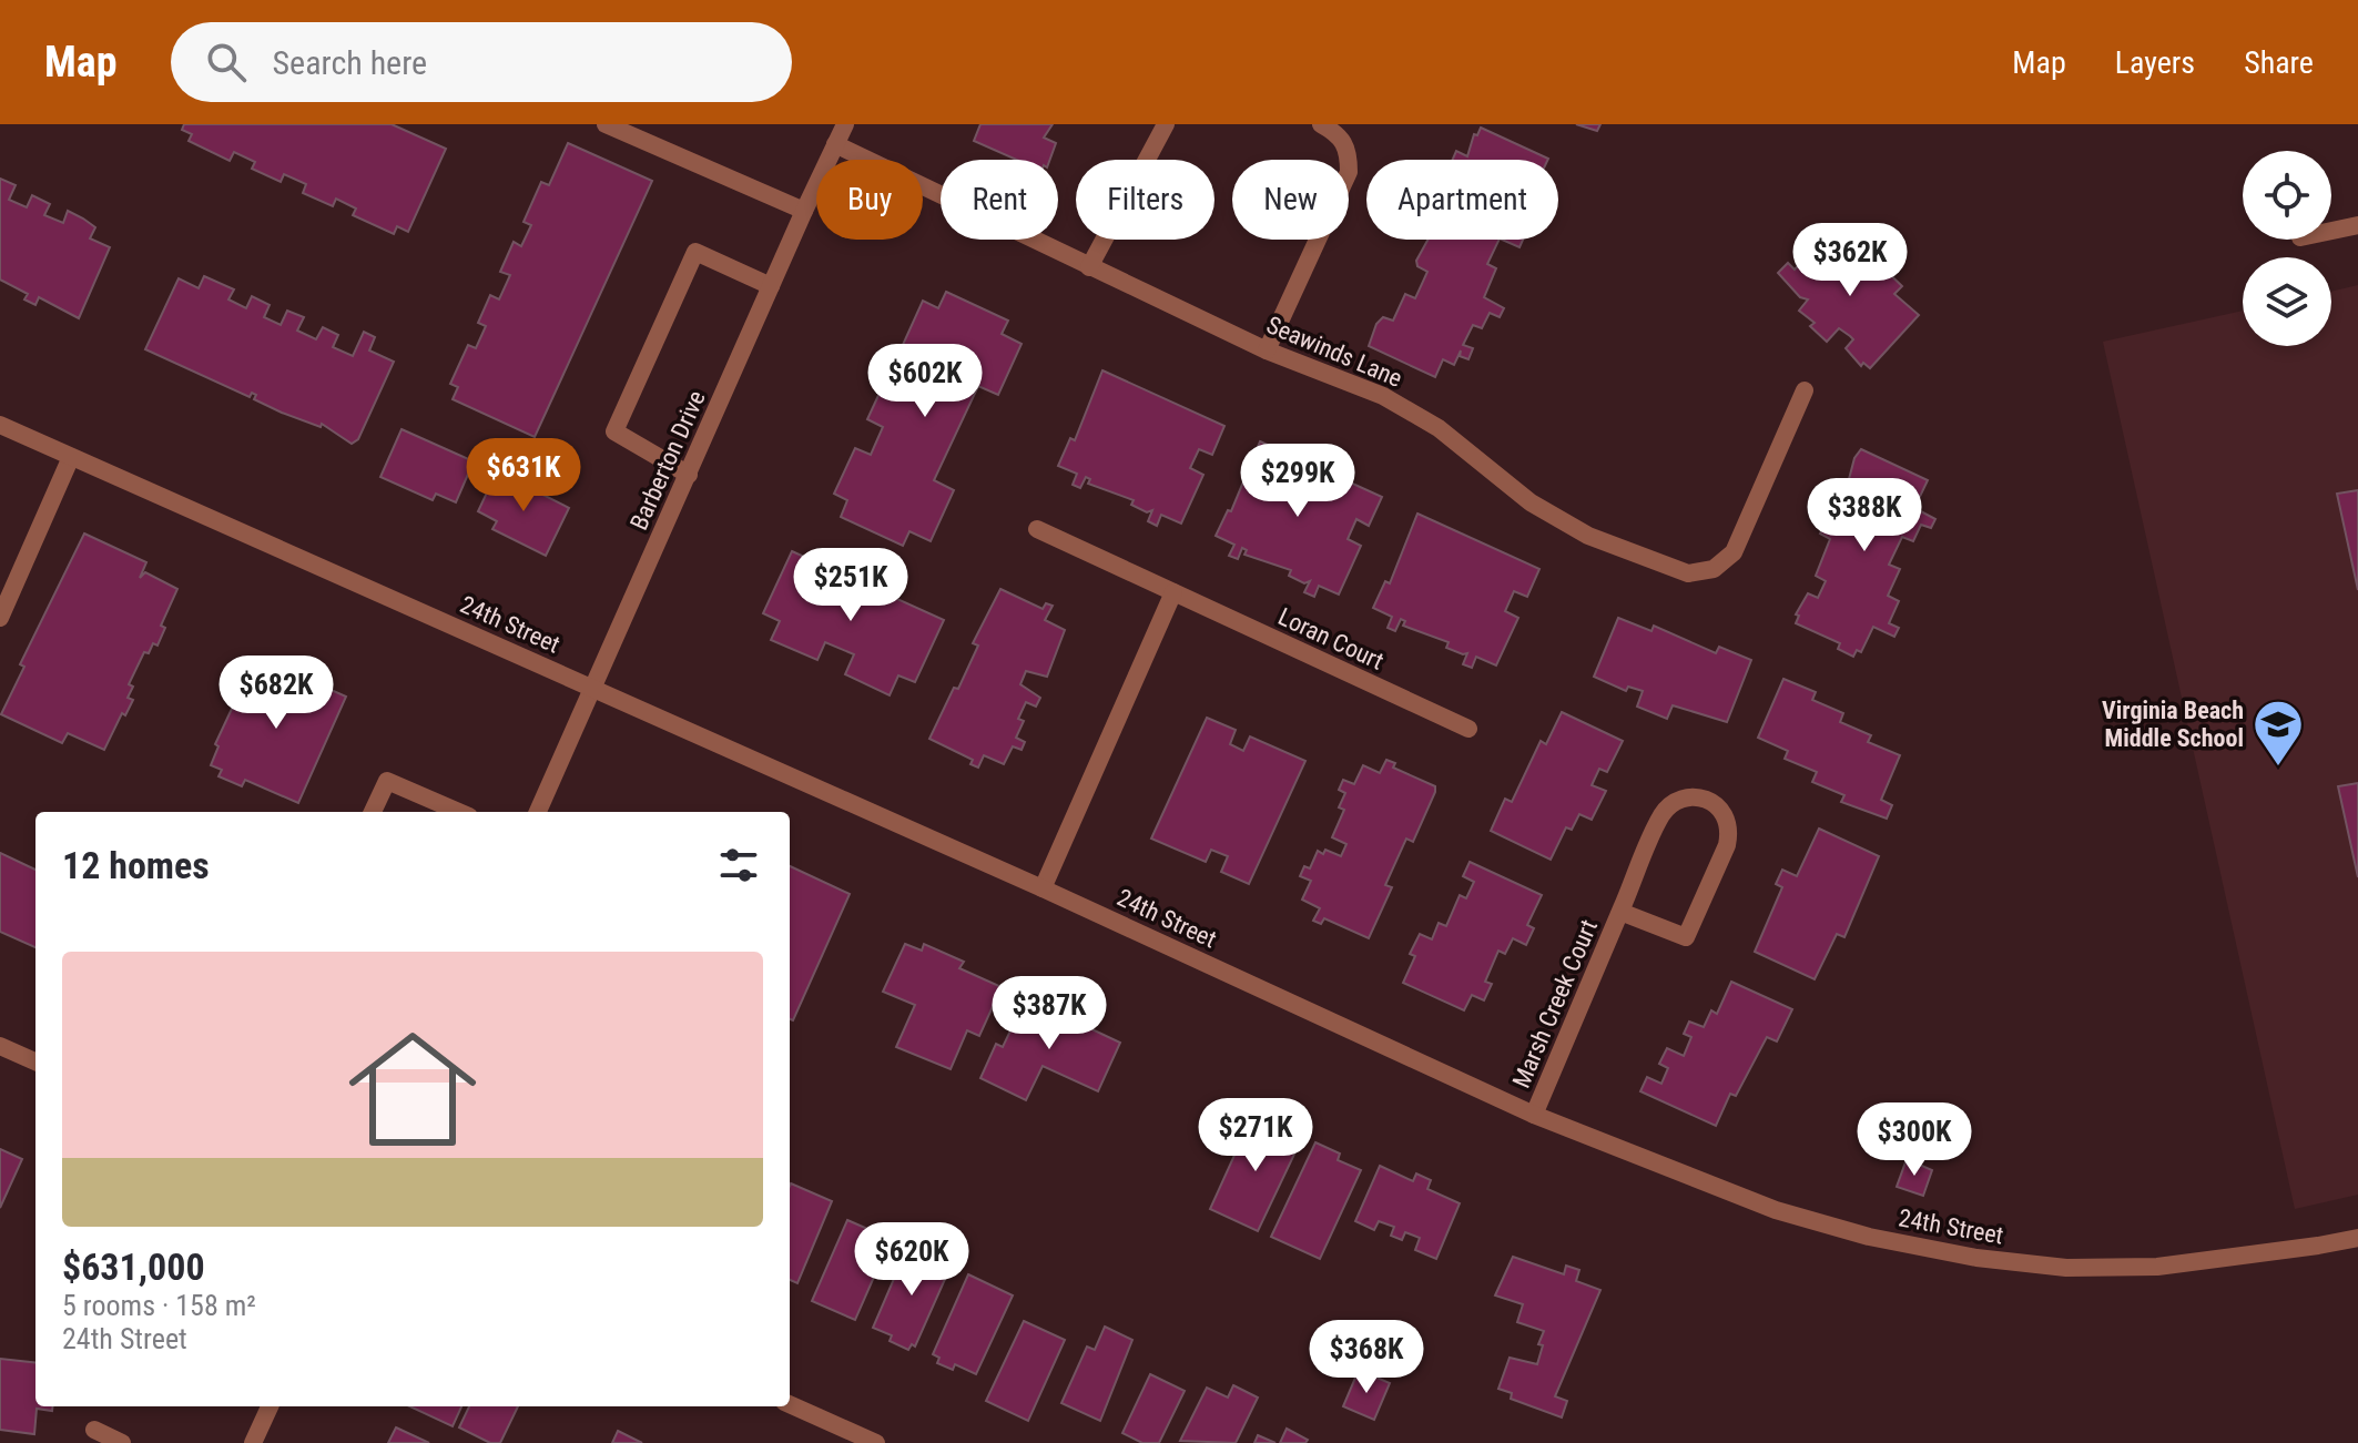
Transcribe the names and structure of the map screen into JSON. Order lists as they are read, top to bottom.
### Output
{
  "streets": {
    "street": [
      "Seawinds Lane",
      "Barberton Drive",
      "24th Street",
      "Loran Court",
      "Marsh Creek Court"
    ]
  },
  "crossings": [
    ["Seawinds Lane", "Barberton Drive"],
    ["Barberton Drive", "24th Street"],
    ["24th Street", "Marsh Creek Court"]
  ],
  "places": {
    "school or university": ["Virginia Beach Middle School"]
  },
  "page": {
    "header": "Map",
    "search": "Search here",
    "nav": ["Map", "Layers", "Share"],
    "chip": [
      "Buy",
      "Rent",
      "Filters",
      "New",
      "Apartment"
    ],
    "price": [
      "$362K",
      "$602K",
      "$631K",
      "$299K",
      "$388K",
      "$251K",
      "$682K",
      "$387K",
      "$271K",
      "$300K",
      "$620K",
      "$368K"
    ],
    "heading": "12 homes",
    "list": [
      {
        "name": "$631,000",
        "note": "5 rooms · 158 m² · 24th Street"
      }
    ]
  }
}
